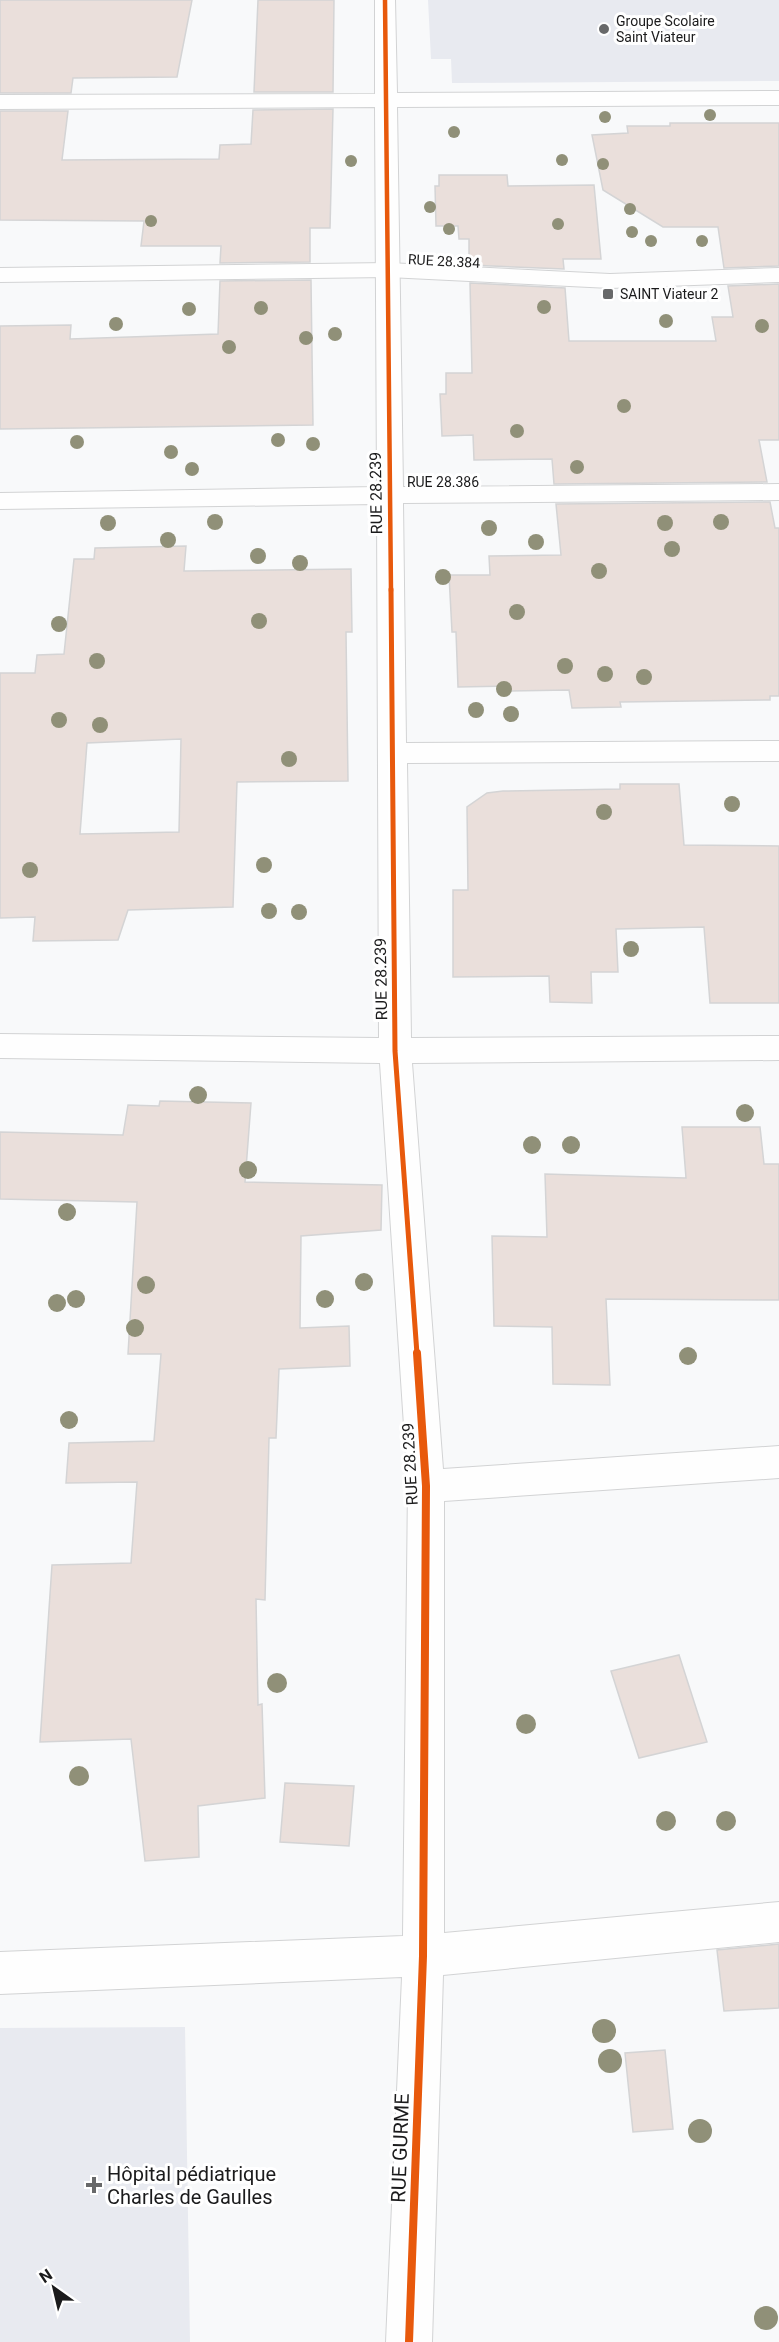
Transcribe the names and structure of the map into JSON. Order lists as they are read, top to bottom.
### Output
{
  "streets": {
    "street": [
      "RUE 28.384",
      "RUE 28.386",
      "RUE 28.239",
      "RUE GURME"
    ]
  },
  "crossings": [
    ["RUE 28.384", "RUE 28.239"],
    ["RUE 28.386", "RUE 28.239"],
    ["RUE 28.239", "RUE GURME"]
  ],
  "places": {
    "other": ["Groupe Scolaire Saint Viateur"],
    "transit": ["SAINT Viateur 2"],
    "health": ["Hôpital pédiatrique Charles de Gaulles"]
  },
  "north": "top left"
}
